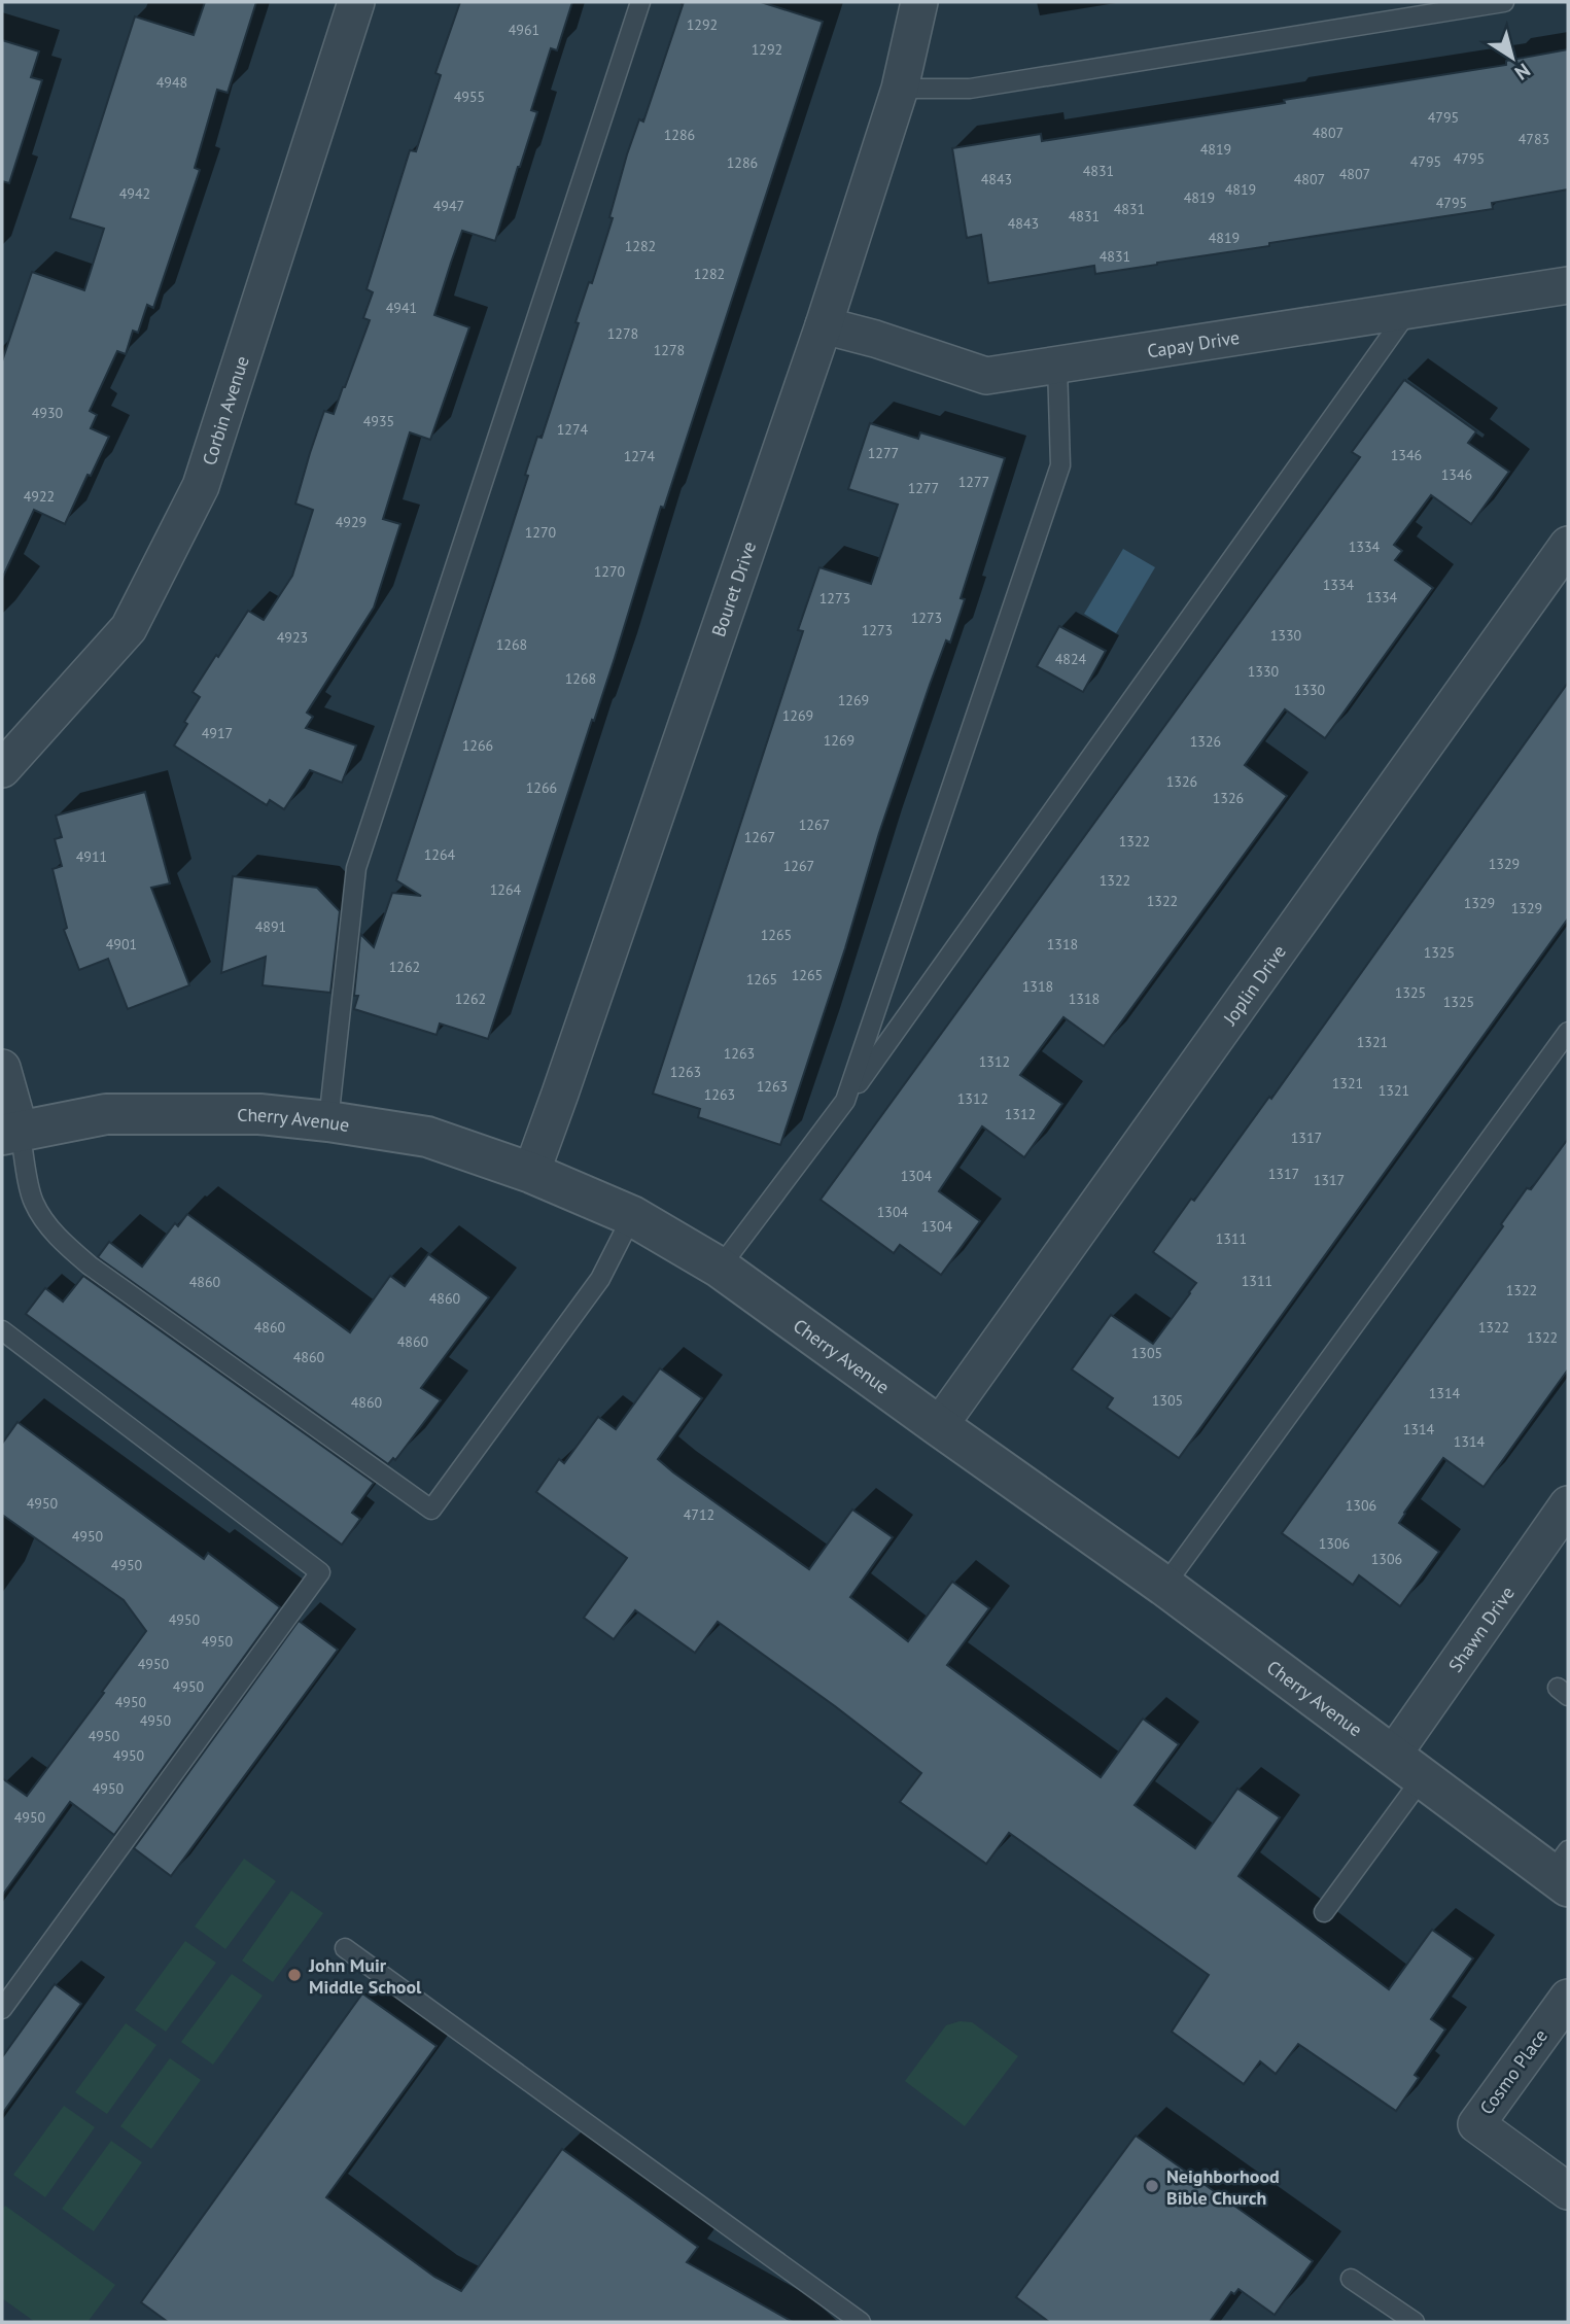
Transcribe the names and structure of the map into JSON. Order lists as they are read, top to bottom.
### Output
{
  "streets": {
    "street": [
      "Capay Drive",
      "Corbin Avenue",
      "Bouret Drive",
      "Joplin Drive",
      "Cherry Avenue",
      "Shawn Drive",
      "Cosmo Place"
    ]
  },
  "crossings": [
    ["Capay Drive", "Bouret Drive"],
    ["Bouret Drive", "Cherry Avenue"],
    ["Joplin Drive", "Cherry Avenue"],
    ["Cherry Avenue", "Shawn Drive"]
  ],
  "places": ["John Muir Middle School", "Neighborhood Bible Church"],
  "house_numbers": [
    "1292",
    "4961",
    "1292",
    "4948",
    "4955",
    "4795",
    "4807",
    "1286",
    "4783",
    "4819",
    "4795",
    "4795",
    "1286",
    "4831",
    "4807",
    "4843",
    "4807",
    "4819",
    "4942",
    "4819",
    "4795",
    "4947",
    "4831",
    "4831",
    "4843",
    "4819",
    "1282",
    "4831",
    "1282",
    "4941",
    "1278",
    "1278",
    "4930",
    "4935",
    "1274",
    "1277",
    "1346",
    "1274",
    "1346",
    "1277",
    "1277",
    "4922",
    "4929",
    "1270",
    "1334",
    "1270",
    "1334",
    "1334",
    "1273",
    "1273",
    "1273",
    "1330",
    "4923",
    "1268",
    "4824",
    "1330",
    "1268",
    "1330",
    "1269",
    "1269",
    "4917",
    "1269",
    "1326",
    "1266",
    "1326",
    "1266",
    "1326",
    "1267",
    "1267",
    "1322",
    "1264",
    "4911",
    "1329",
    "1267",
    "1322",
    "1264",
    "1322",
    "1329",
    "1329",
    "4891",
    "1265",
    "4901",
    "1318",
    "1325",
    "1262",
    "1265",
    "1265",
    "1318",
    "1325",
    "1262",
    "1318",
    "1325",
    "1321",
    "1263",
    "1312",
    "1263",
    "1321",
    "1263",
    "1321",
    "1263",
    "1312",
    "1312",
    "1317",
    "1317",
    "1304",
    "1317",
    "1304",
    "1304",
    "1311",
    "1311",
    "4860",
    "1322",
    "4860",
    "4860",
    "1322",
    "1322",
    "4860",
    "1305",
    "4860",
    "1314",
    "1305",
    "4860",
    "1314",
    "1314",
    "4950",
    "1306",
    "4712",
    "4950",
    "1306",
    "1306",
    "4950",
    "4950",
    "4950",
    "4950",
    "4950",
    "4950",
    "4950",
    "4950",
    "4950",
    "4950",
    "4950"
  ],
  "north": "bottom right"
}
